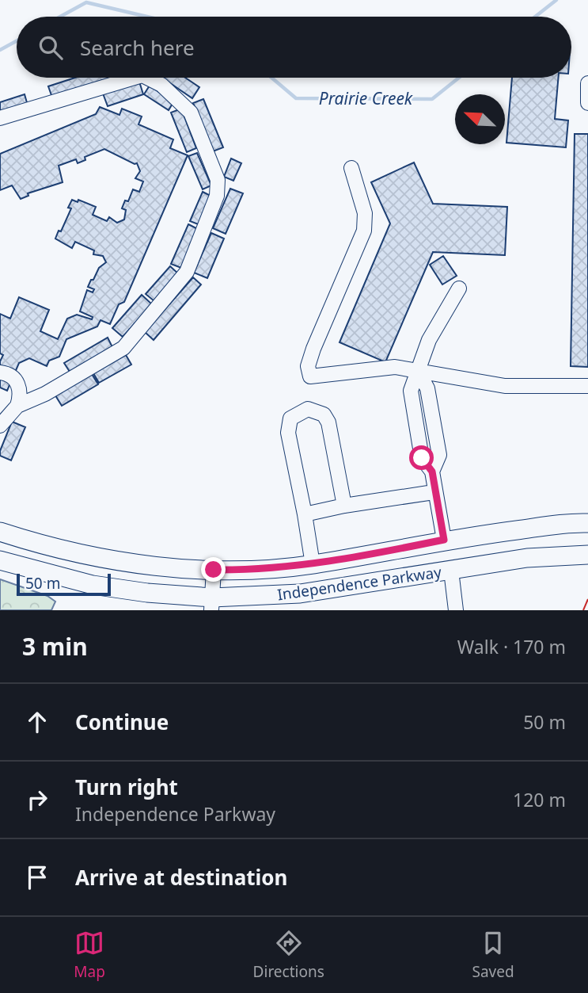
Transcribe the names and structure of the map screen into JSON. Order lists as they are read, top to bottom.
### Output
{
  "streets": {
    "main road": ["Independence Parkway"]
  },
  "water": ["Prairie Creek"],
  "scale_bar": "50 m",
  "north": "top left",
  "page": {
    "search": "Search here",
    "scale": "50 m",
    "heading": ["3 min", "Walk · 170 m"],
    "list": [
      ["Continue", "50 m"],
      ["Turn right", "Independence Parkway", "120 m"],
      "Arrive at destination"
    ],
    "nav": ["Map", "Directions", "Saved"]
  }
}
